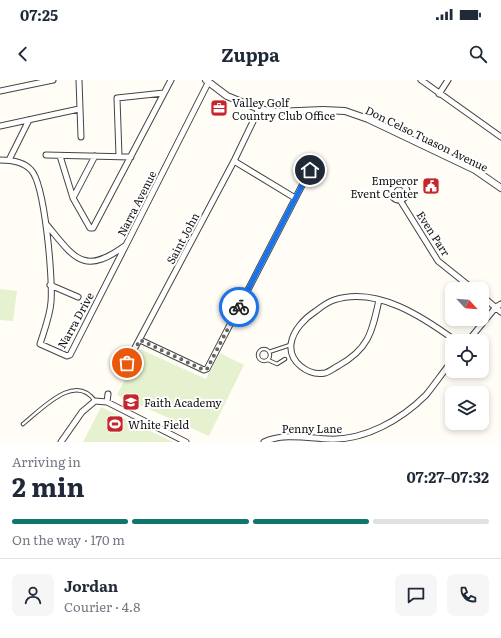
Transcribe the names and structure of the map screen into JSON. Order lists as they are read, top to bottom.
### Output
{
  "streets": {
    "street": [
      "Don Celso Tuason Avenue",
      "Narra Avenue",
      "Even Parr",
      "Saint John",
      "Narra Drive",
      "Penny Lane"
    ]
  },
  "crossings": [
    ["Don Celso Tuason Avenue", "Narra Avenue"],
    ["Don Celso Tuason Avenue", "Saint John"],
    ["Narra Avenue", "Narra Drive"]
  ],
  "places": {
    "office": ["Valley Golf Country Club Office"],
    "public building": ["Emperor Event Center"],
    "school or university": ["Faith Academy"],
    "sports": ["White Field"]
  },
  "north": "bottom right",
  "page": {
    "status": "07:25",
    "header": "Zuppa",
    "heading": ["2 min", "Arriving in", "07:27–07:32"],
    "panel": ["Jordan", "Courier · 4.8"],
    "bar": "On the way · 170 m"
  }
}
